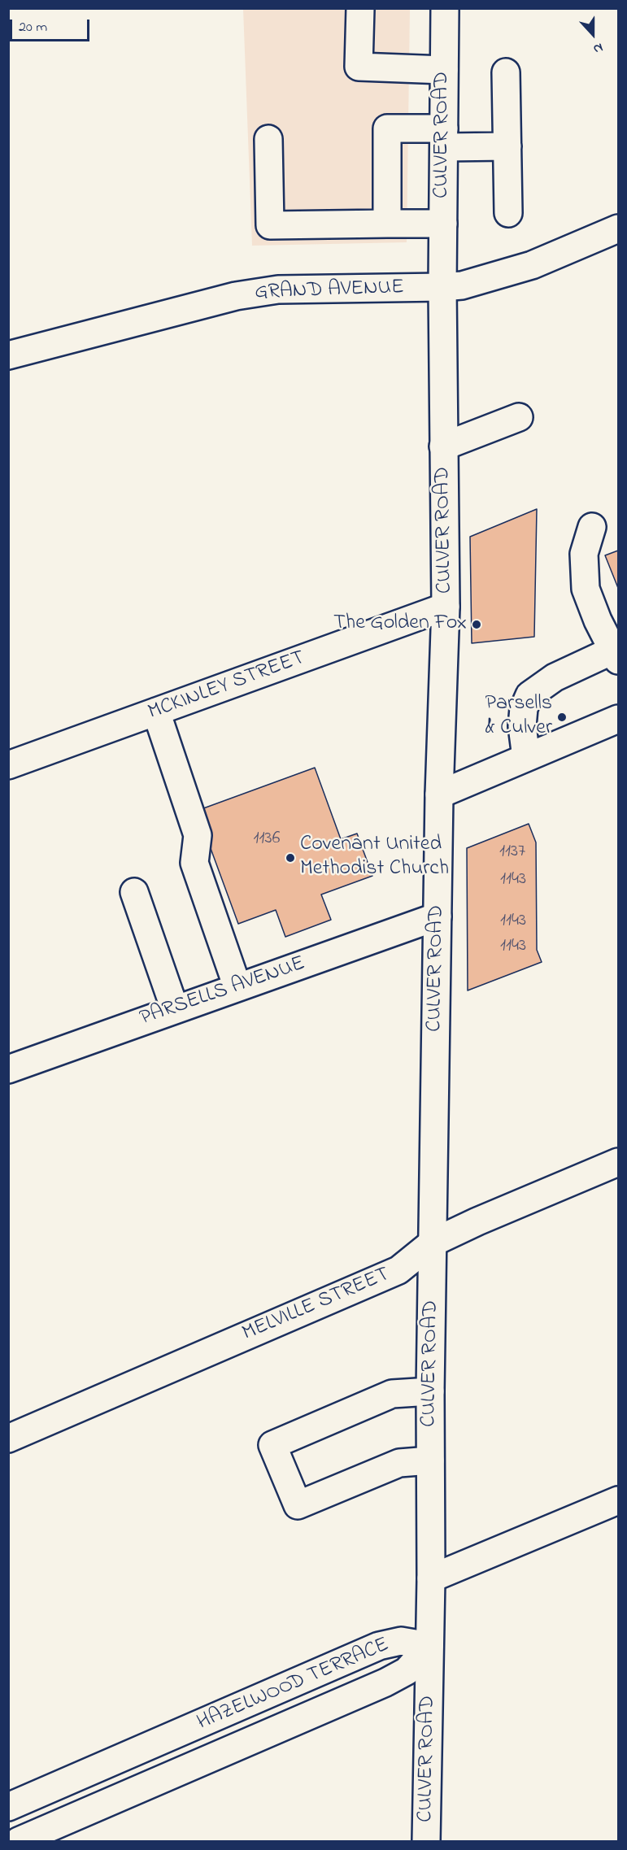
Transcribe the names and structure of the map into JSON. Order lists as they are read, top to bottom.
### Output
{
  "streets": {
    "street": [
      "CULVER ROAD",
      "GRAND AVENUE",
      "MCKINLEY STREET",
      "PARSELLS AVENUE",
      "MELVILLE STREET",
      "HAZELWOOD TERRACE"
    ]
  },
  "crossings": [
    ["CULVER ROAD", "GRAND AVENUE"],
    ["CULVER ROAD", "MCKINLEY STREET"],
    ["CULVER ROAD", "PARSELLS AVENUE"],
    ["CULVER ROAD", "MELVILLE STREET"],
    ["CULVER ROAD", "HAZELWOOD TERRACE"]
  ],
  "places": ["The Golden Fox", "Parsells & Culver", "Covenant United Methodist Church"],
  "house_numbers": [
    "1136",
    "1137",
    "1143",
    "1143",
    "1143"
  ],
  "scale_bar": "20 m",
  "north": "bottom"
}
